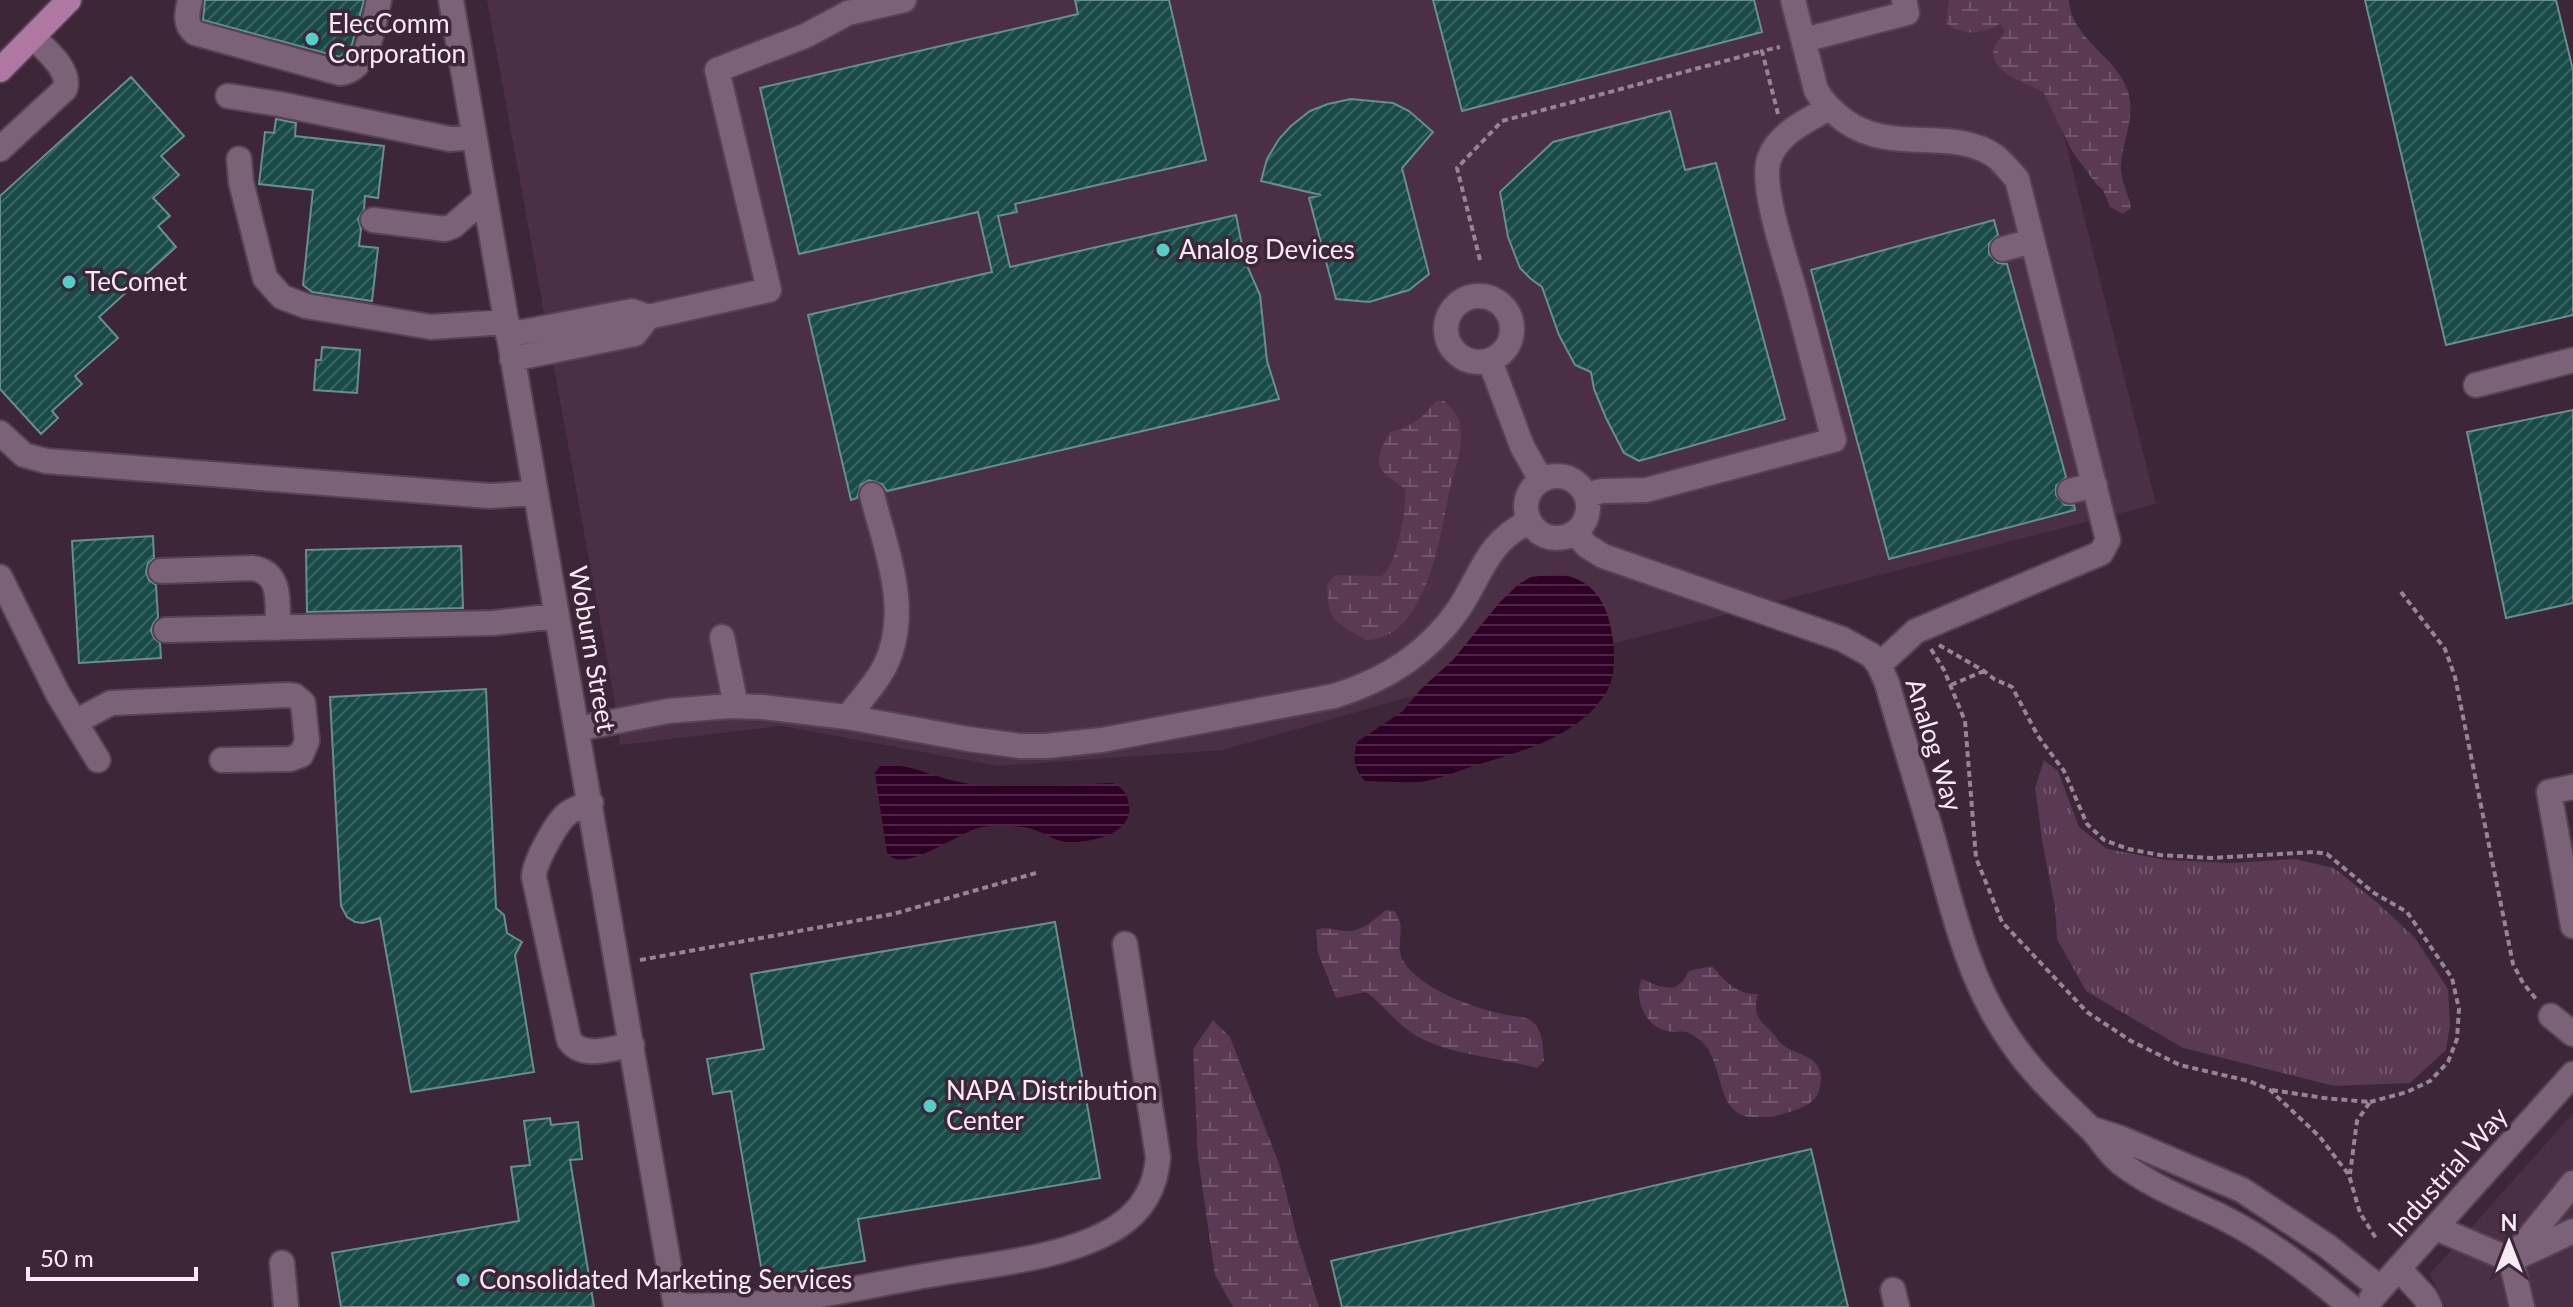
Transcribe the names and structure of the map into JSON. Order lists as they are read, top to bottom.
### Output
{
  "streets": {
    "street": ["Woburn Street", "Analog Way", "Industrial Way"]
  },
  "crossings": [
    ["Analog Way", "Industrial Way"]
  ],
  "places": [
    "ElecComm Corporation",
    "Analog Devices",
    "TeComet",
    "NAPA Distribution Center",
    "Consolidated Marketing Services"
  ],
  "scale_bar": "50 m",
  "north": "top"
}
